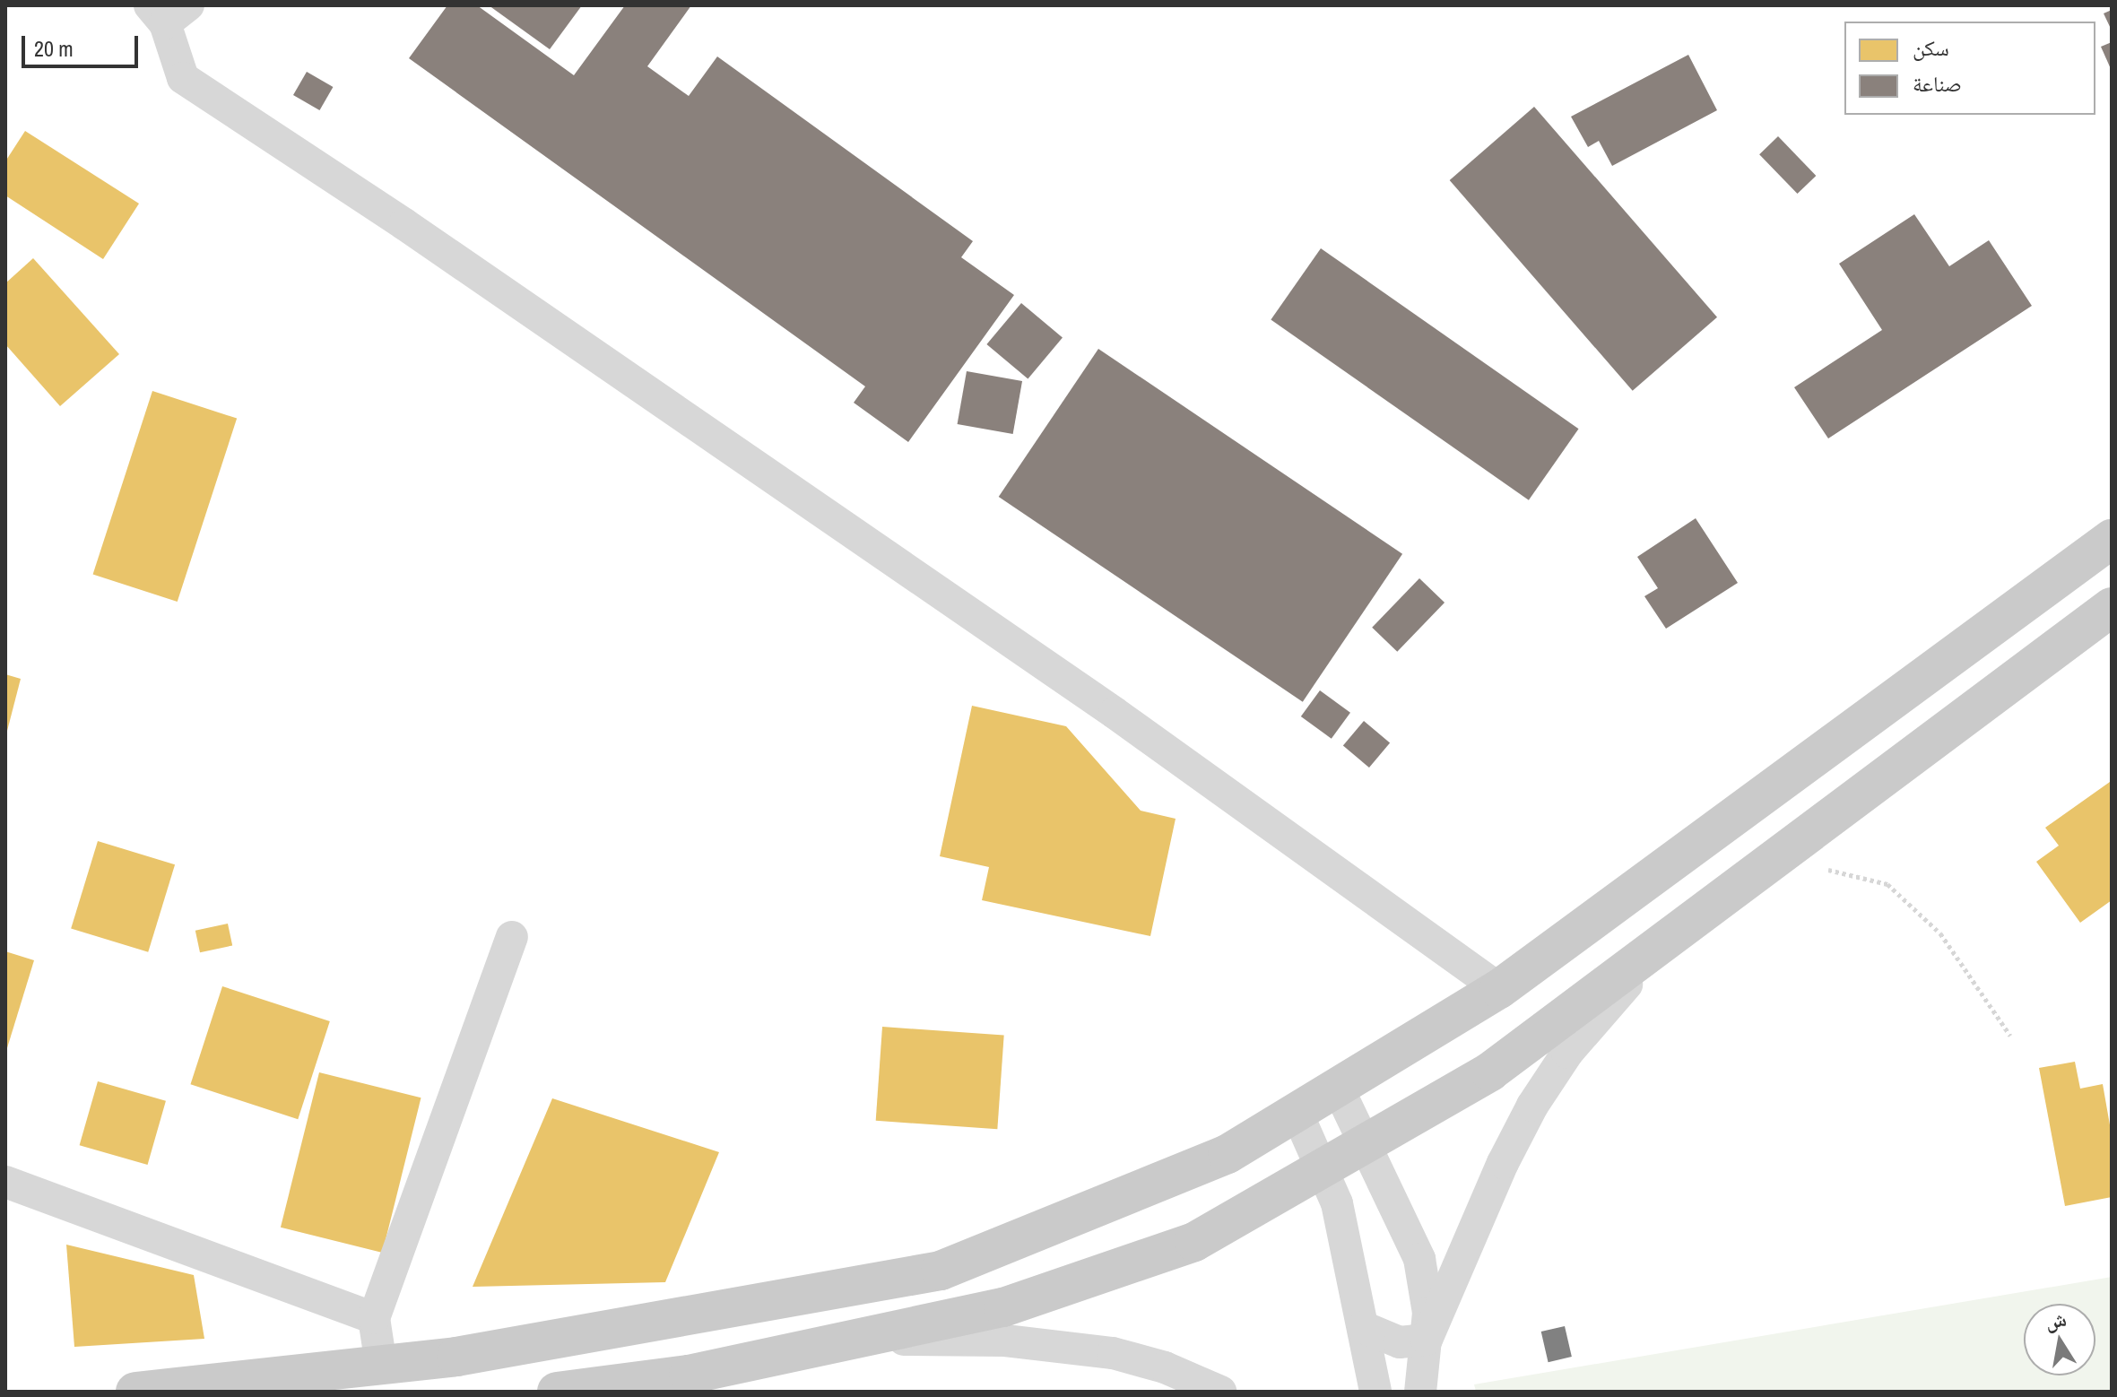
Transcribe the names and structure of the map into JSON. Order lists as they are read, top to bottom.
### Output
{
  "legend": ["سكن", "صناعة"],
  "scale_bar": "20 m",
  "north": "top"
}
